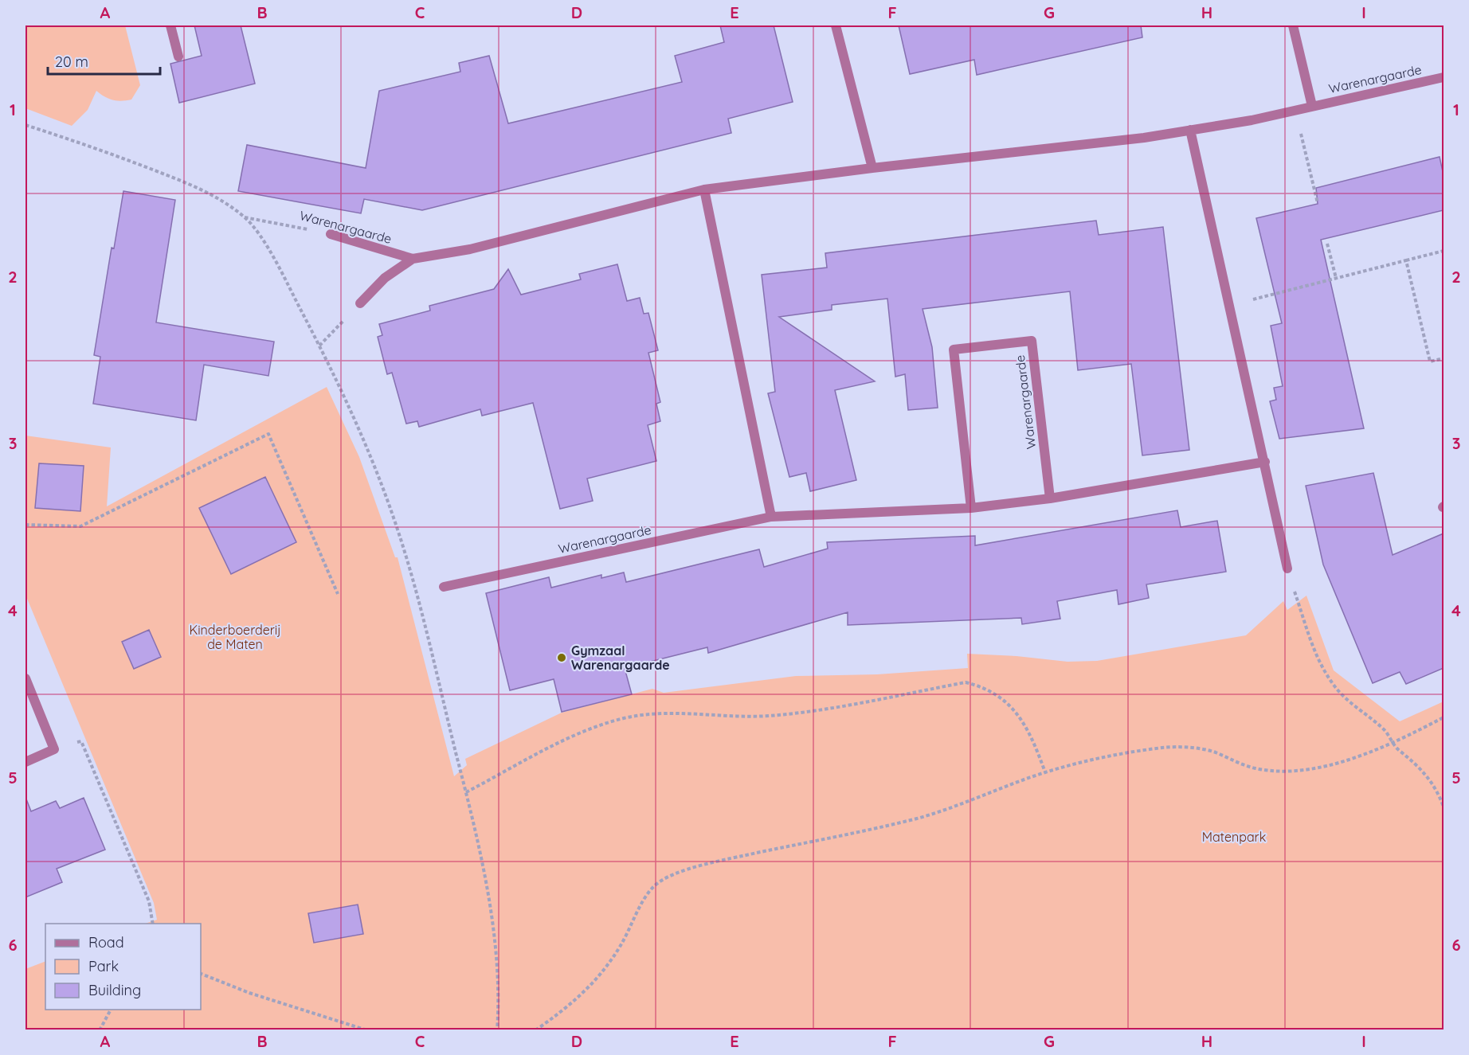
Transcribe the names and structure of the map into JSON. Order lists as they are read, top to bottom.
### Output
{
  "streets": {
    "street": ["Warenargaarde"]
  },
  "parks": ["Kinderboerderij de Maten", "Matenpark"],
  "places": ["Gymzaal Warenargaarde"],
  "legend": ["Road", "Park", "Building"],
  "scale_bar": "20 m",
  "grid": {
    "columns": [
      "A",
      "B",
      "C",
      "D",
      "E",
      "F",
      "G",
      "H",
      "I"
    ],
    "rows": [
      "1",
      "2",
      "3",
      "4",
      "5",
      "6"
    ]
  }
}
